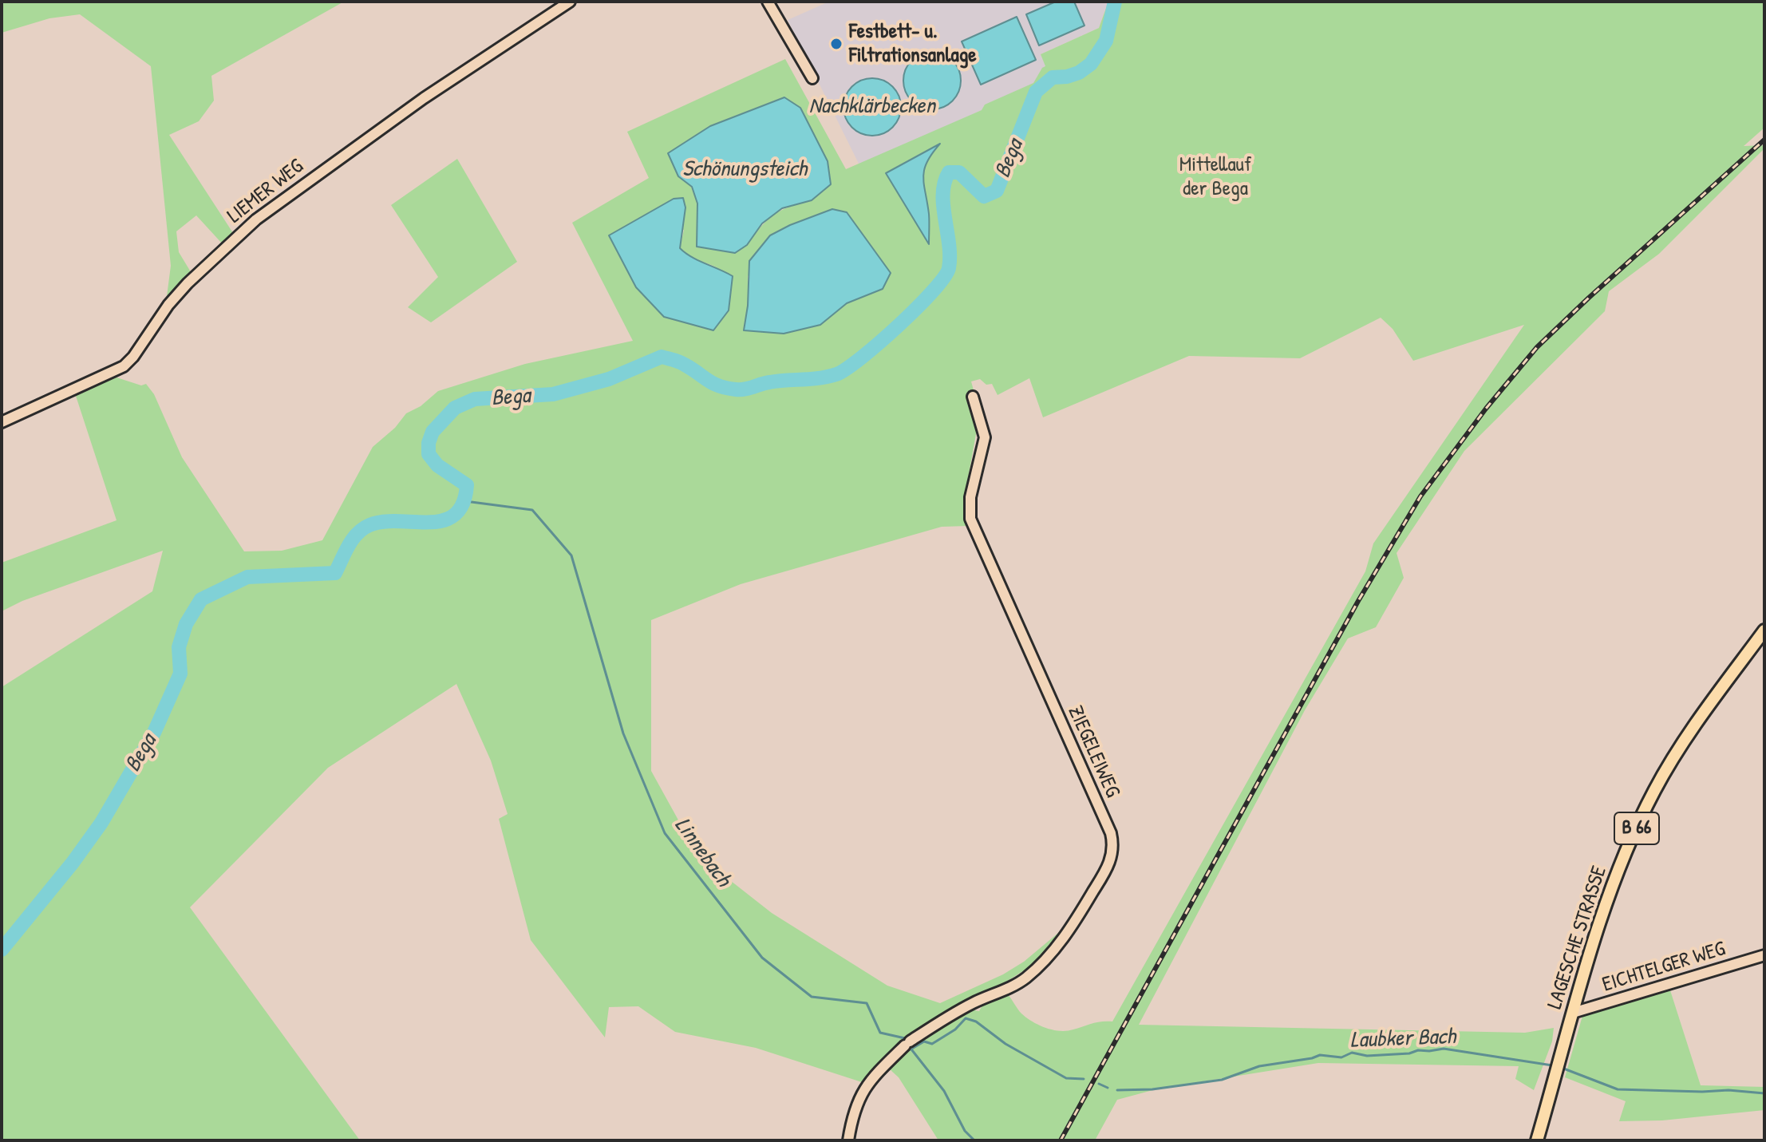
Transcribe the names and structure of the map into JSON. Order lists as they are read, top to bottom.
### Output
{
  "streets": {
    "main road": ["B 66", "LAGESCHE STRASSE"],
    "street": ["LIEMER WEG", "ZIEGELEIWEG", "EICHTELGER WEG"]
  },
  "crossings": [
    ["LAGESCHE STRASSE", "EICHTELGER WEG"]
  ],
  "water": [
    "Nachklärbecken",
    "Bega",
    "Schönungsteich",
    "Linnebach",
    "Laubker Bach"
  ],
  "parks": ["Mittellauf der Bega"],
  "places": ["Festbett- u. Filtrationsanlage"]
}
